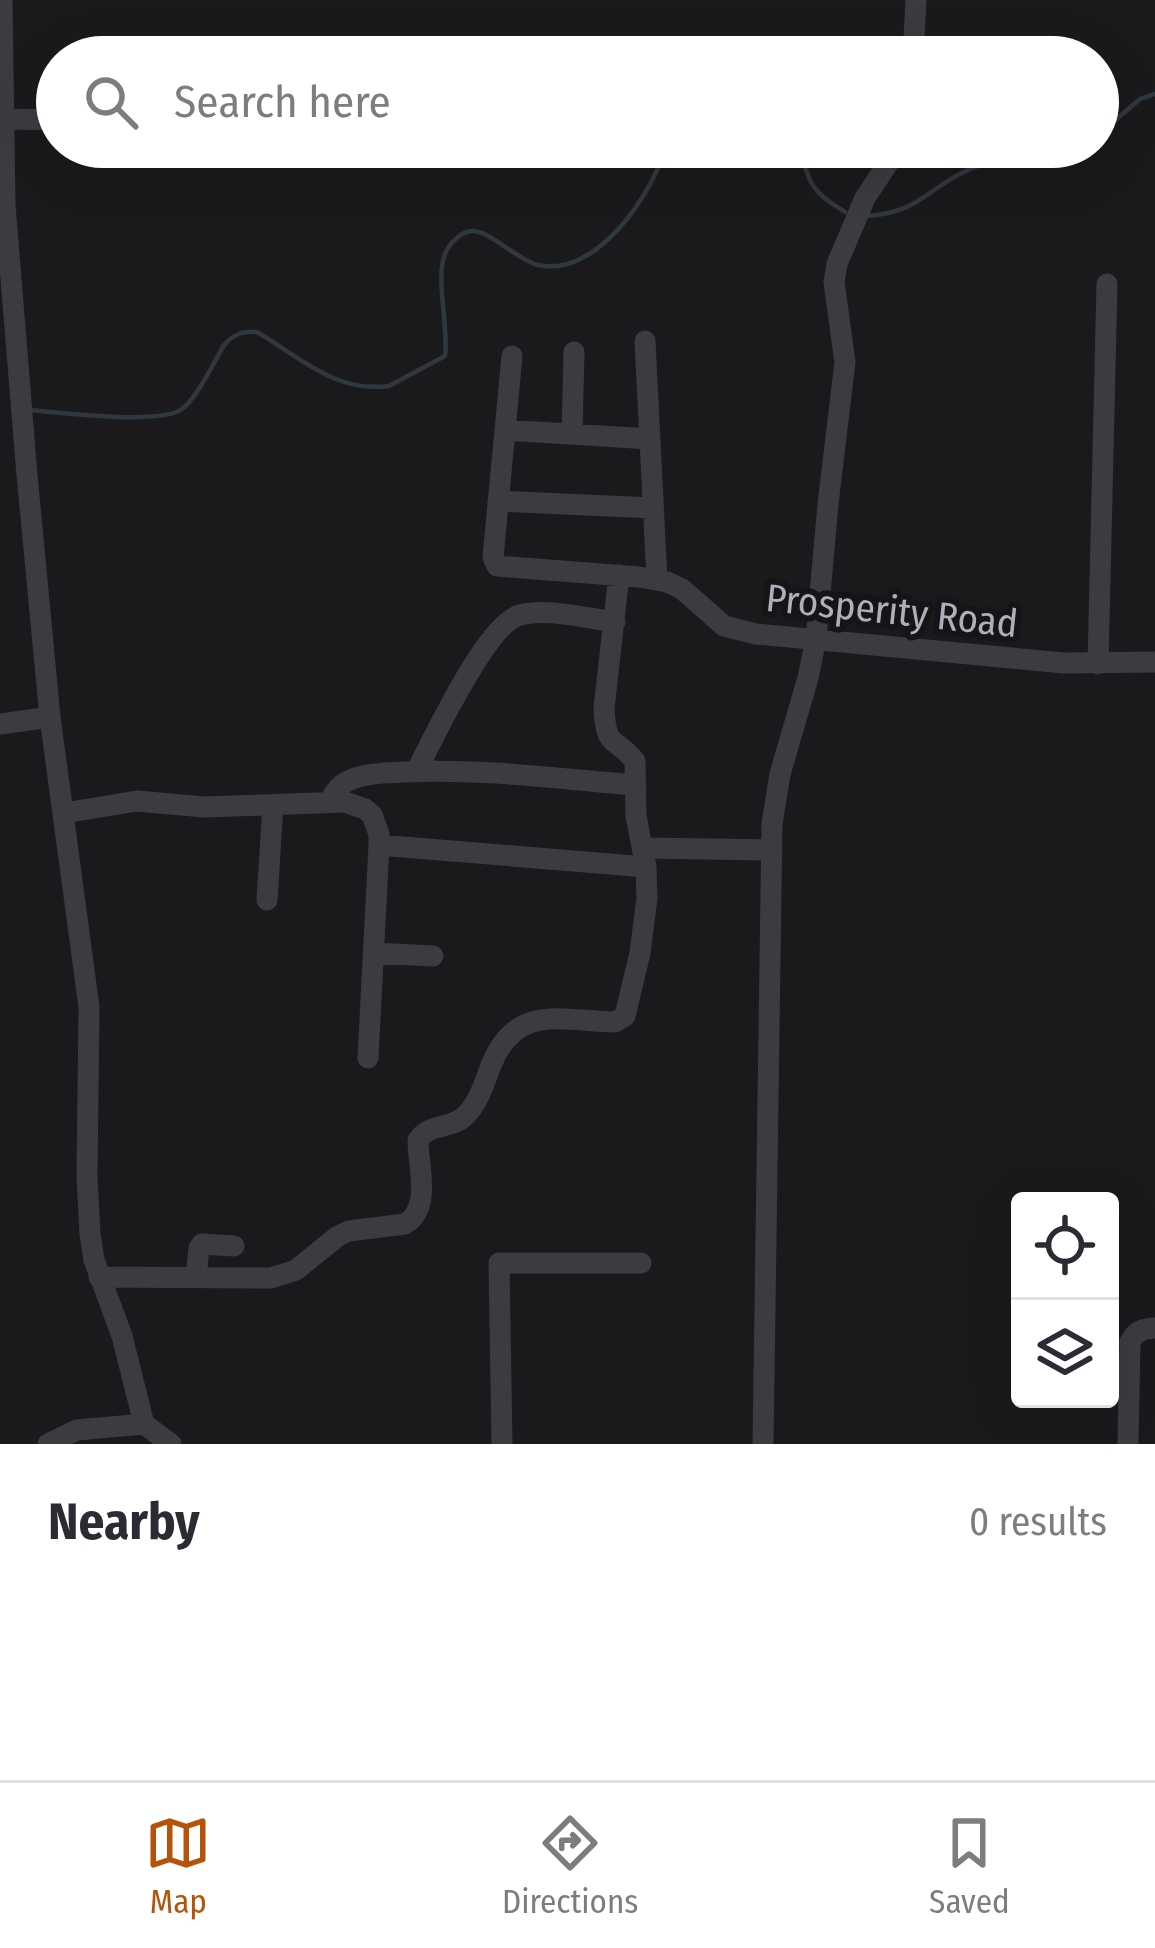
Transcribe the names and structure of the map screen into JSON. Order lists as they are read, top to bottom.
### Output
{
  "streets": {
    "street": ["Prosperity Road"]
  },
  "page": {
    "search": "Search here",
    "heading": ["Nearby", "0 results"],
    "nav": ["Map", "Directions", "Saved"]
  }
}
